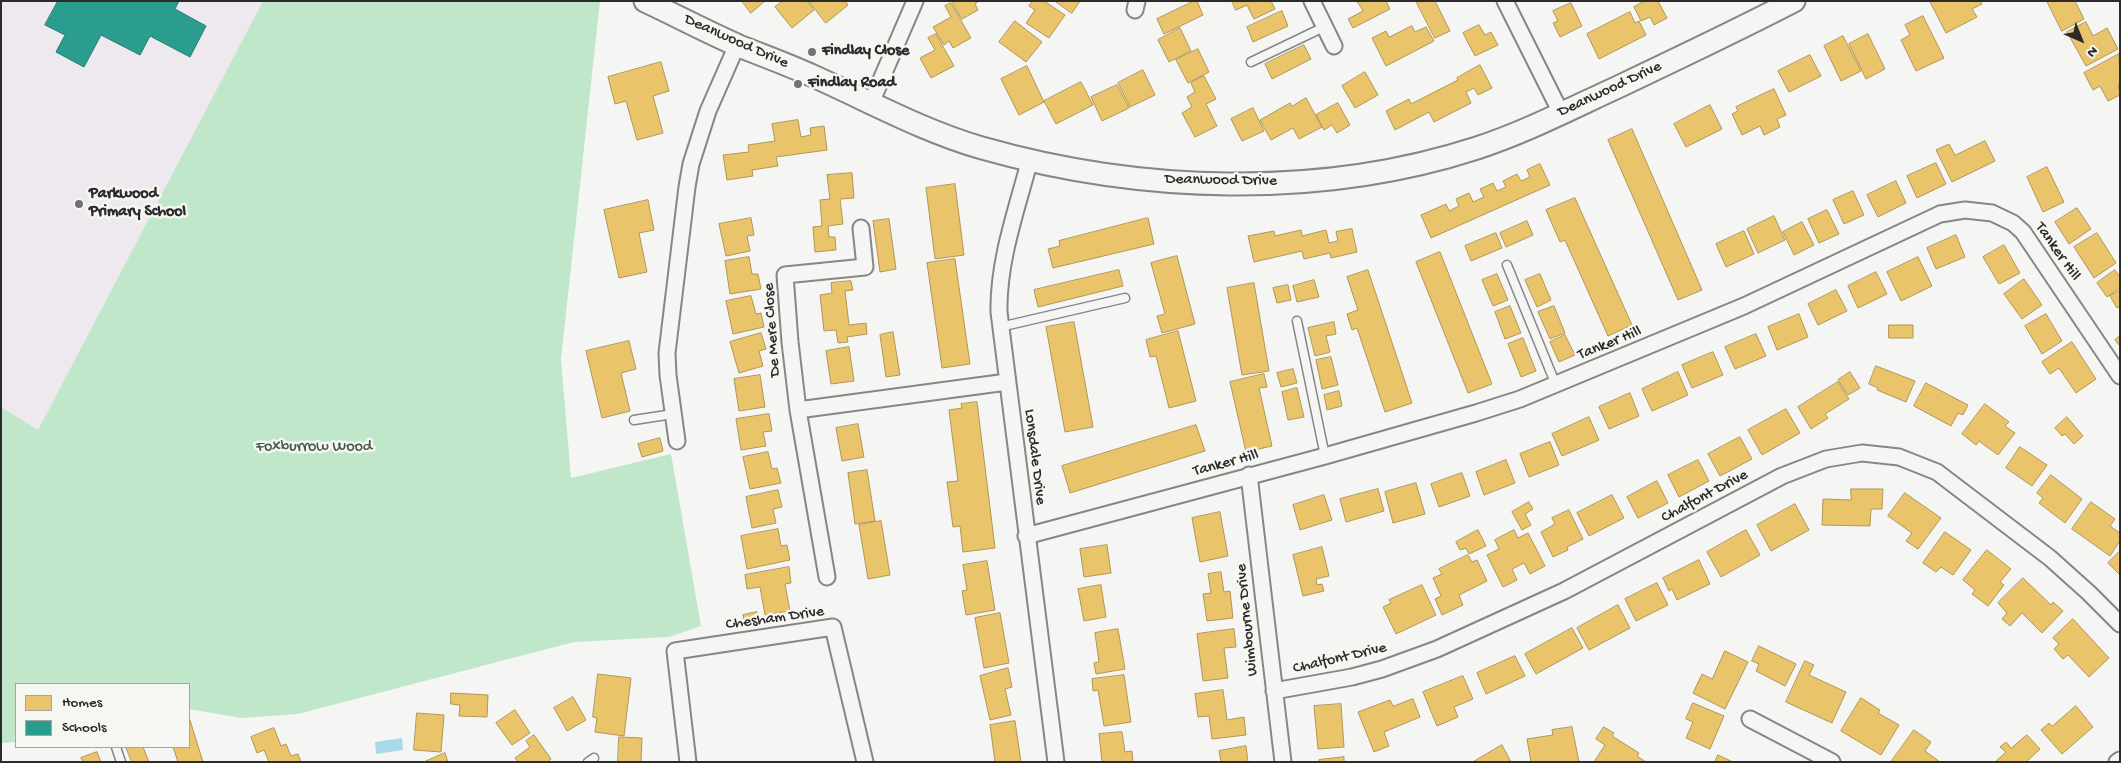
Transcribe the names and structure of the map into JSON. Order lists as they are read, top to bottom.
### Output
{
  "streets": {
    "street": [
      "Deanwood Drive",
      "Tanker Hill",
      "De Mere Close",
      "Lonsdale Drive",
      "Chalfont Drive",
      "Chesham Drive",
      "Wimbourne Drive"
    ]
  },
  "crossings": [
    ["Deanwood Drive", "Lonsdale Drive"],
    ["Tanker Hill", "Lonsdale Drive"],
    ["Tanker Hill", "Wimbourne Drive"],
    ["Chalfont Drive", "Wimbourne Drive"]
  ],
  "parks": ["Foxburrow Wood"],
  "places": ["Findlay Close", "Findlay Road", "Parkwood Primary School"],
  "legend": ["Homes", "Schools"],
  "north": "bottom right"
}
